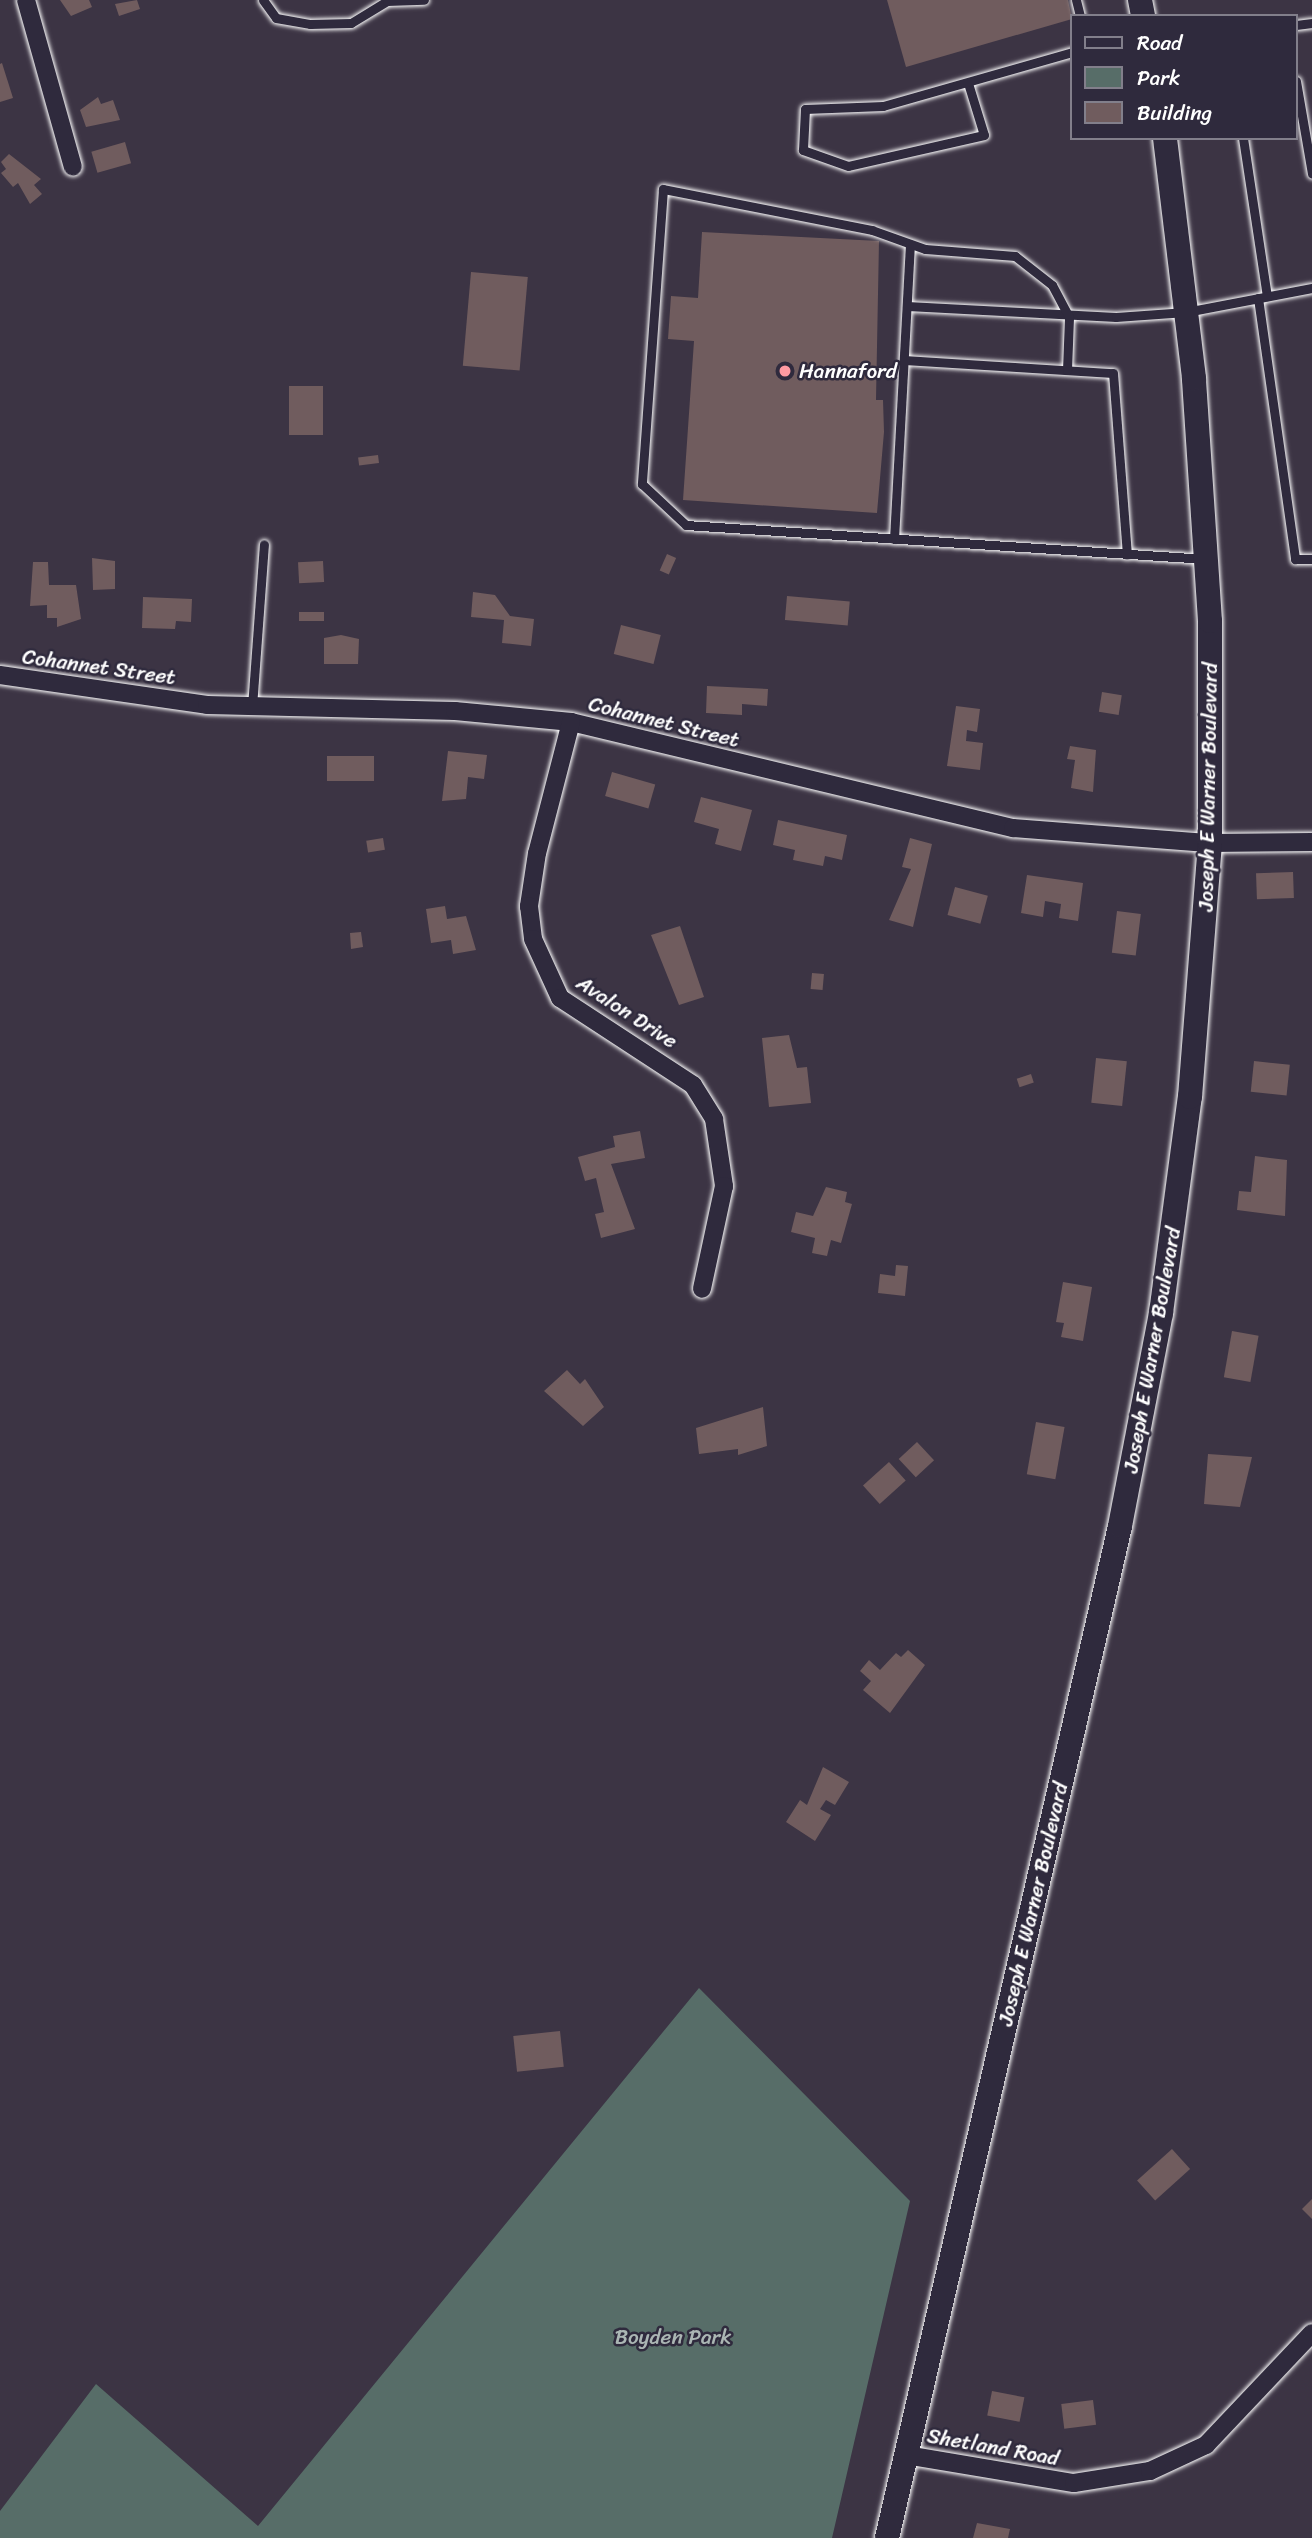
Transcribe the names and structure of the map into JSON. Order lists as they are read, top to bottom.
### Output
{
  "streets": {
    "main road": ["Joseph E Warner Boulevard"],
    "street": ["Cohannet Street", "Avalon Drive", "Shetland Road"]
  },
  "crossings": [
    ["Cohannet Street", "Joseph E Warner Boulevard"],
    ["Cohannet Street", "Avalon Drive"],
    ["Joseph E Warner Boulevard", "Shetland Road"]
  ],
  "parks": ["Boyden Park"],
  "places": ["Hannaford"],
  "legend": ["Road", "Park", "Building"]
}
